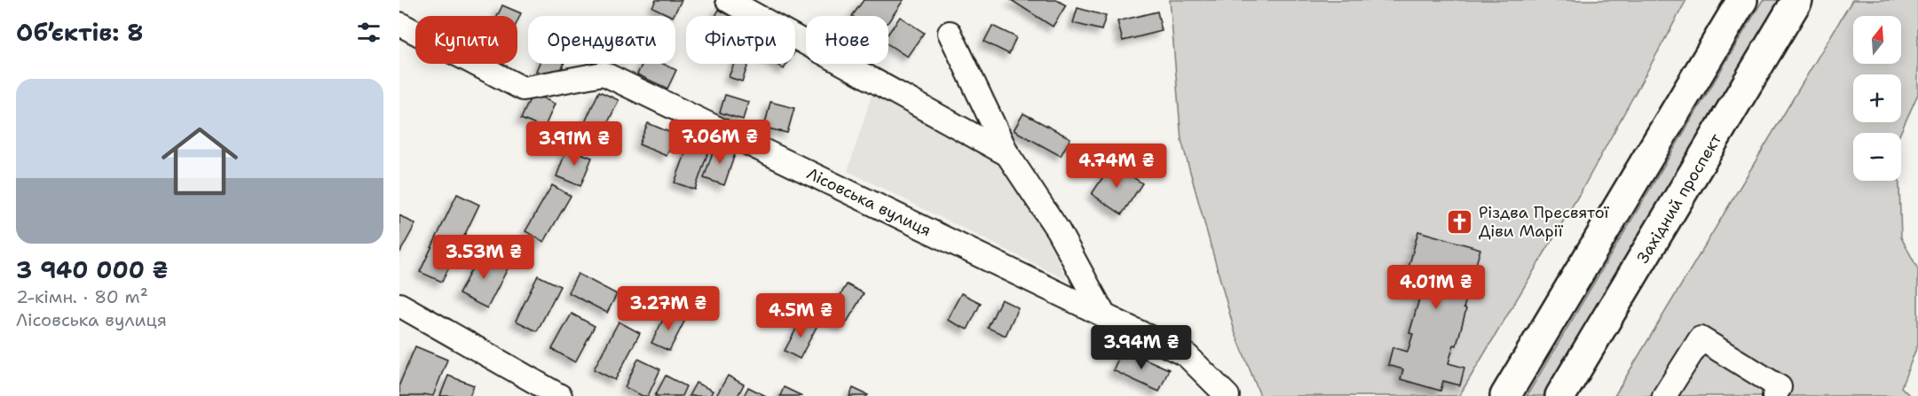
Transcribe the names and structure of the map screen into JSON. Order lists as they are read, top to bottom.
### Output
{
  "streets": {
    "main road": ["Західний проспект"],
    "street": ["Лісовська вулиця"]
  },
  "places": {
    "church": ["Різдва Пресвятої Діви Марії"]
  },
  "north": "top",
  "page": {
    "heading": "Об’єктів: 8",
    "map_buttons": ["+", "−"],
    "chip": [
      "Купити",
      "Орендувати",
      "Фільтри",
      "Нове"
    ],
    "list": [
      {
        "name": "3 940 000 ₴",
        "note": "2-кімн. · 80 m² · Лісовська вулиця"
      }
    ],
    "price": [
      "7.06M ₴",
      "3.91M ₴",
      "4.74M ₴",
      "3.53M ₴",
      "4.01M ₴",
      "3.27M ₴",
      "4.5M ₴",
      "3.94M ₴"
    ]
  }
}
